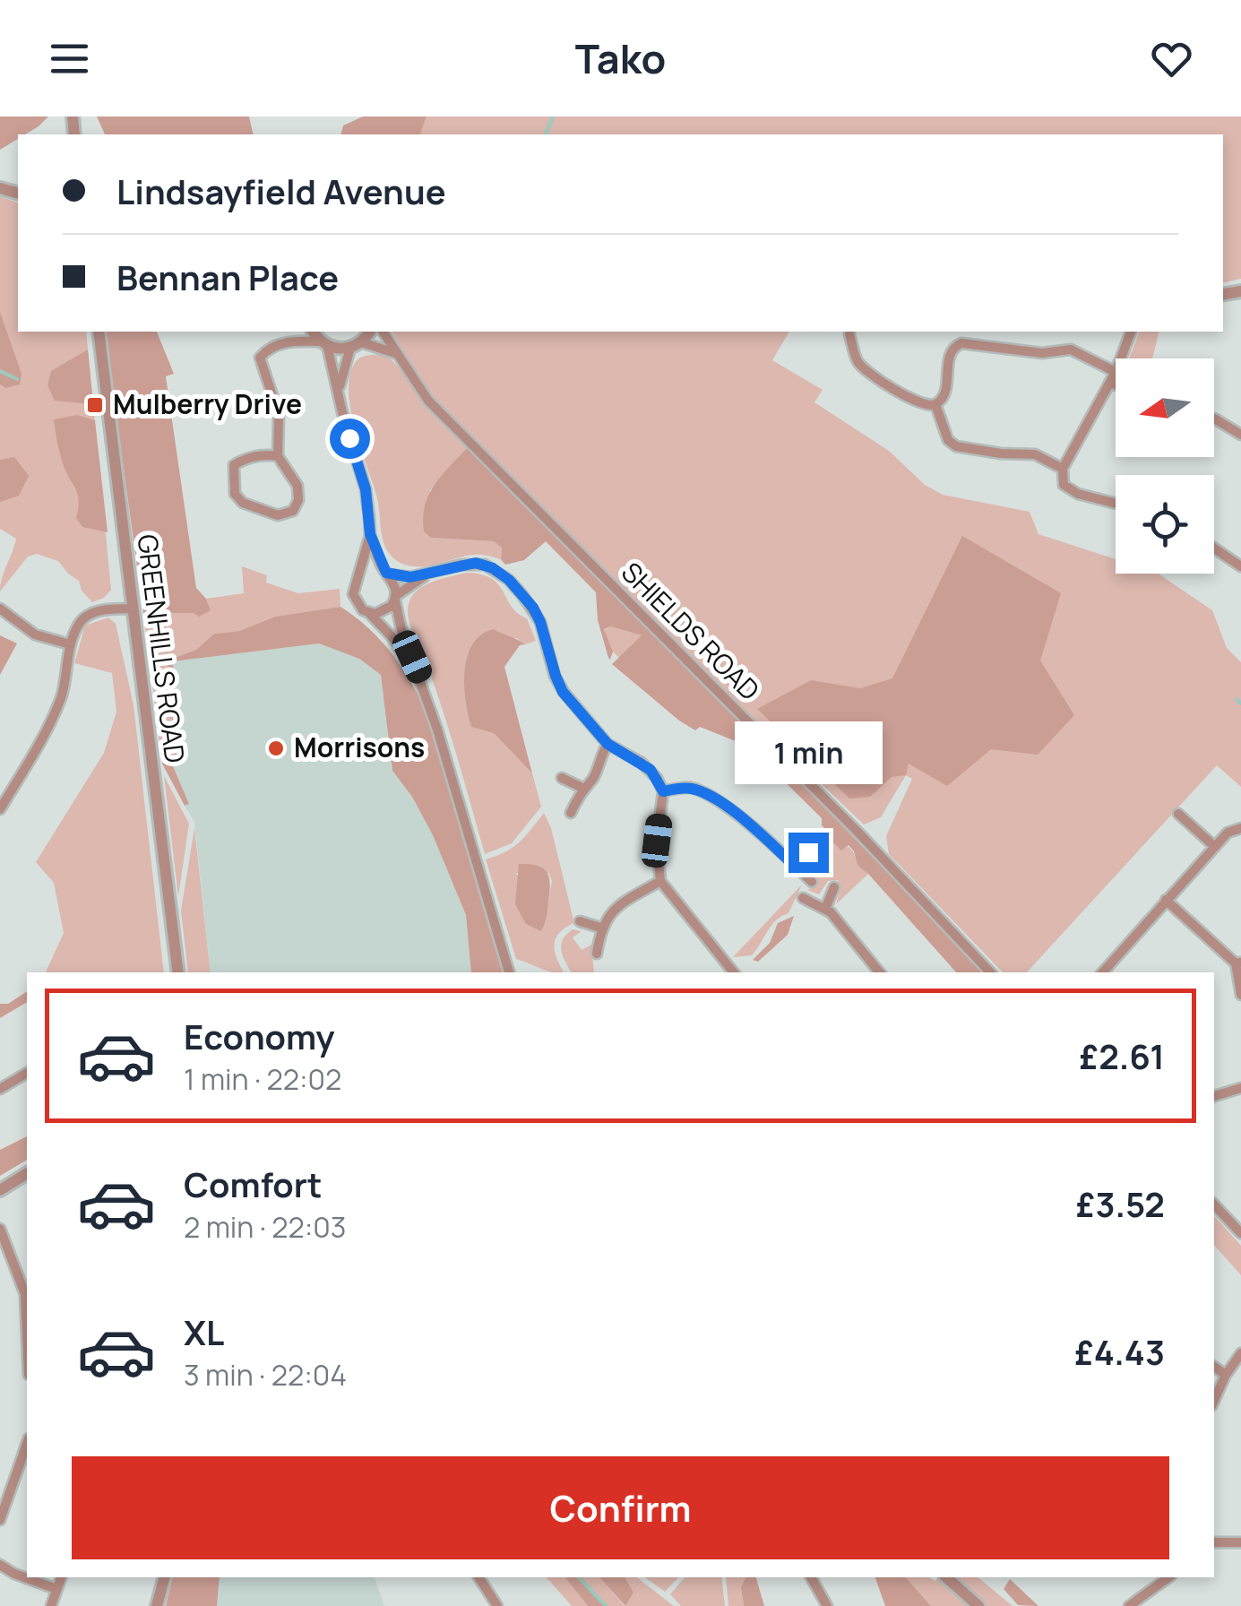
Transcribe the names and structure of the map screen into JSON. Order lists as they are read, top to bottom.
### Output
{
  "streets": {
    "street": ["SHIELDS ROAD", "GREENHILLS ROAD"]
  },
  "places": {
    "transit": ["Mulberry Drive"],
    "other": ["Morrisons"]
  },
  "north": "left",
  "page": {
    "header": "Tako",
    "banner": ["Lindsayfield Avenue", "Bennan Place"],
    "bubble": "1 min",
    "list": [
      {
        "name": "Economy",
        "note": "1 min · 22:02",
        "value": "£2.61"
      },
      {
        "name": "Comfort",
        "note": "2 min · 22:03",
        "value": "£3.52"
      },
      {
        "name": "XL",
        "note": "3 min · 22:04",
        "value": "£4.43"
      }
    ],
    "buttons": "Confirm"
  }
}
